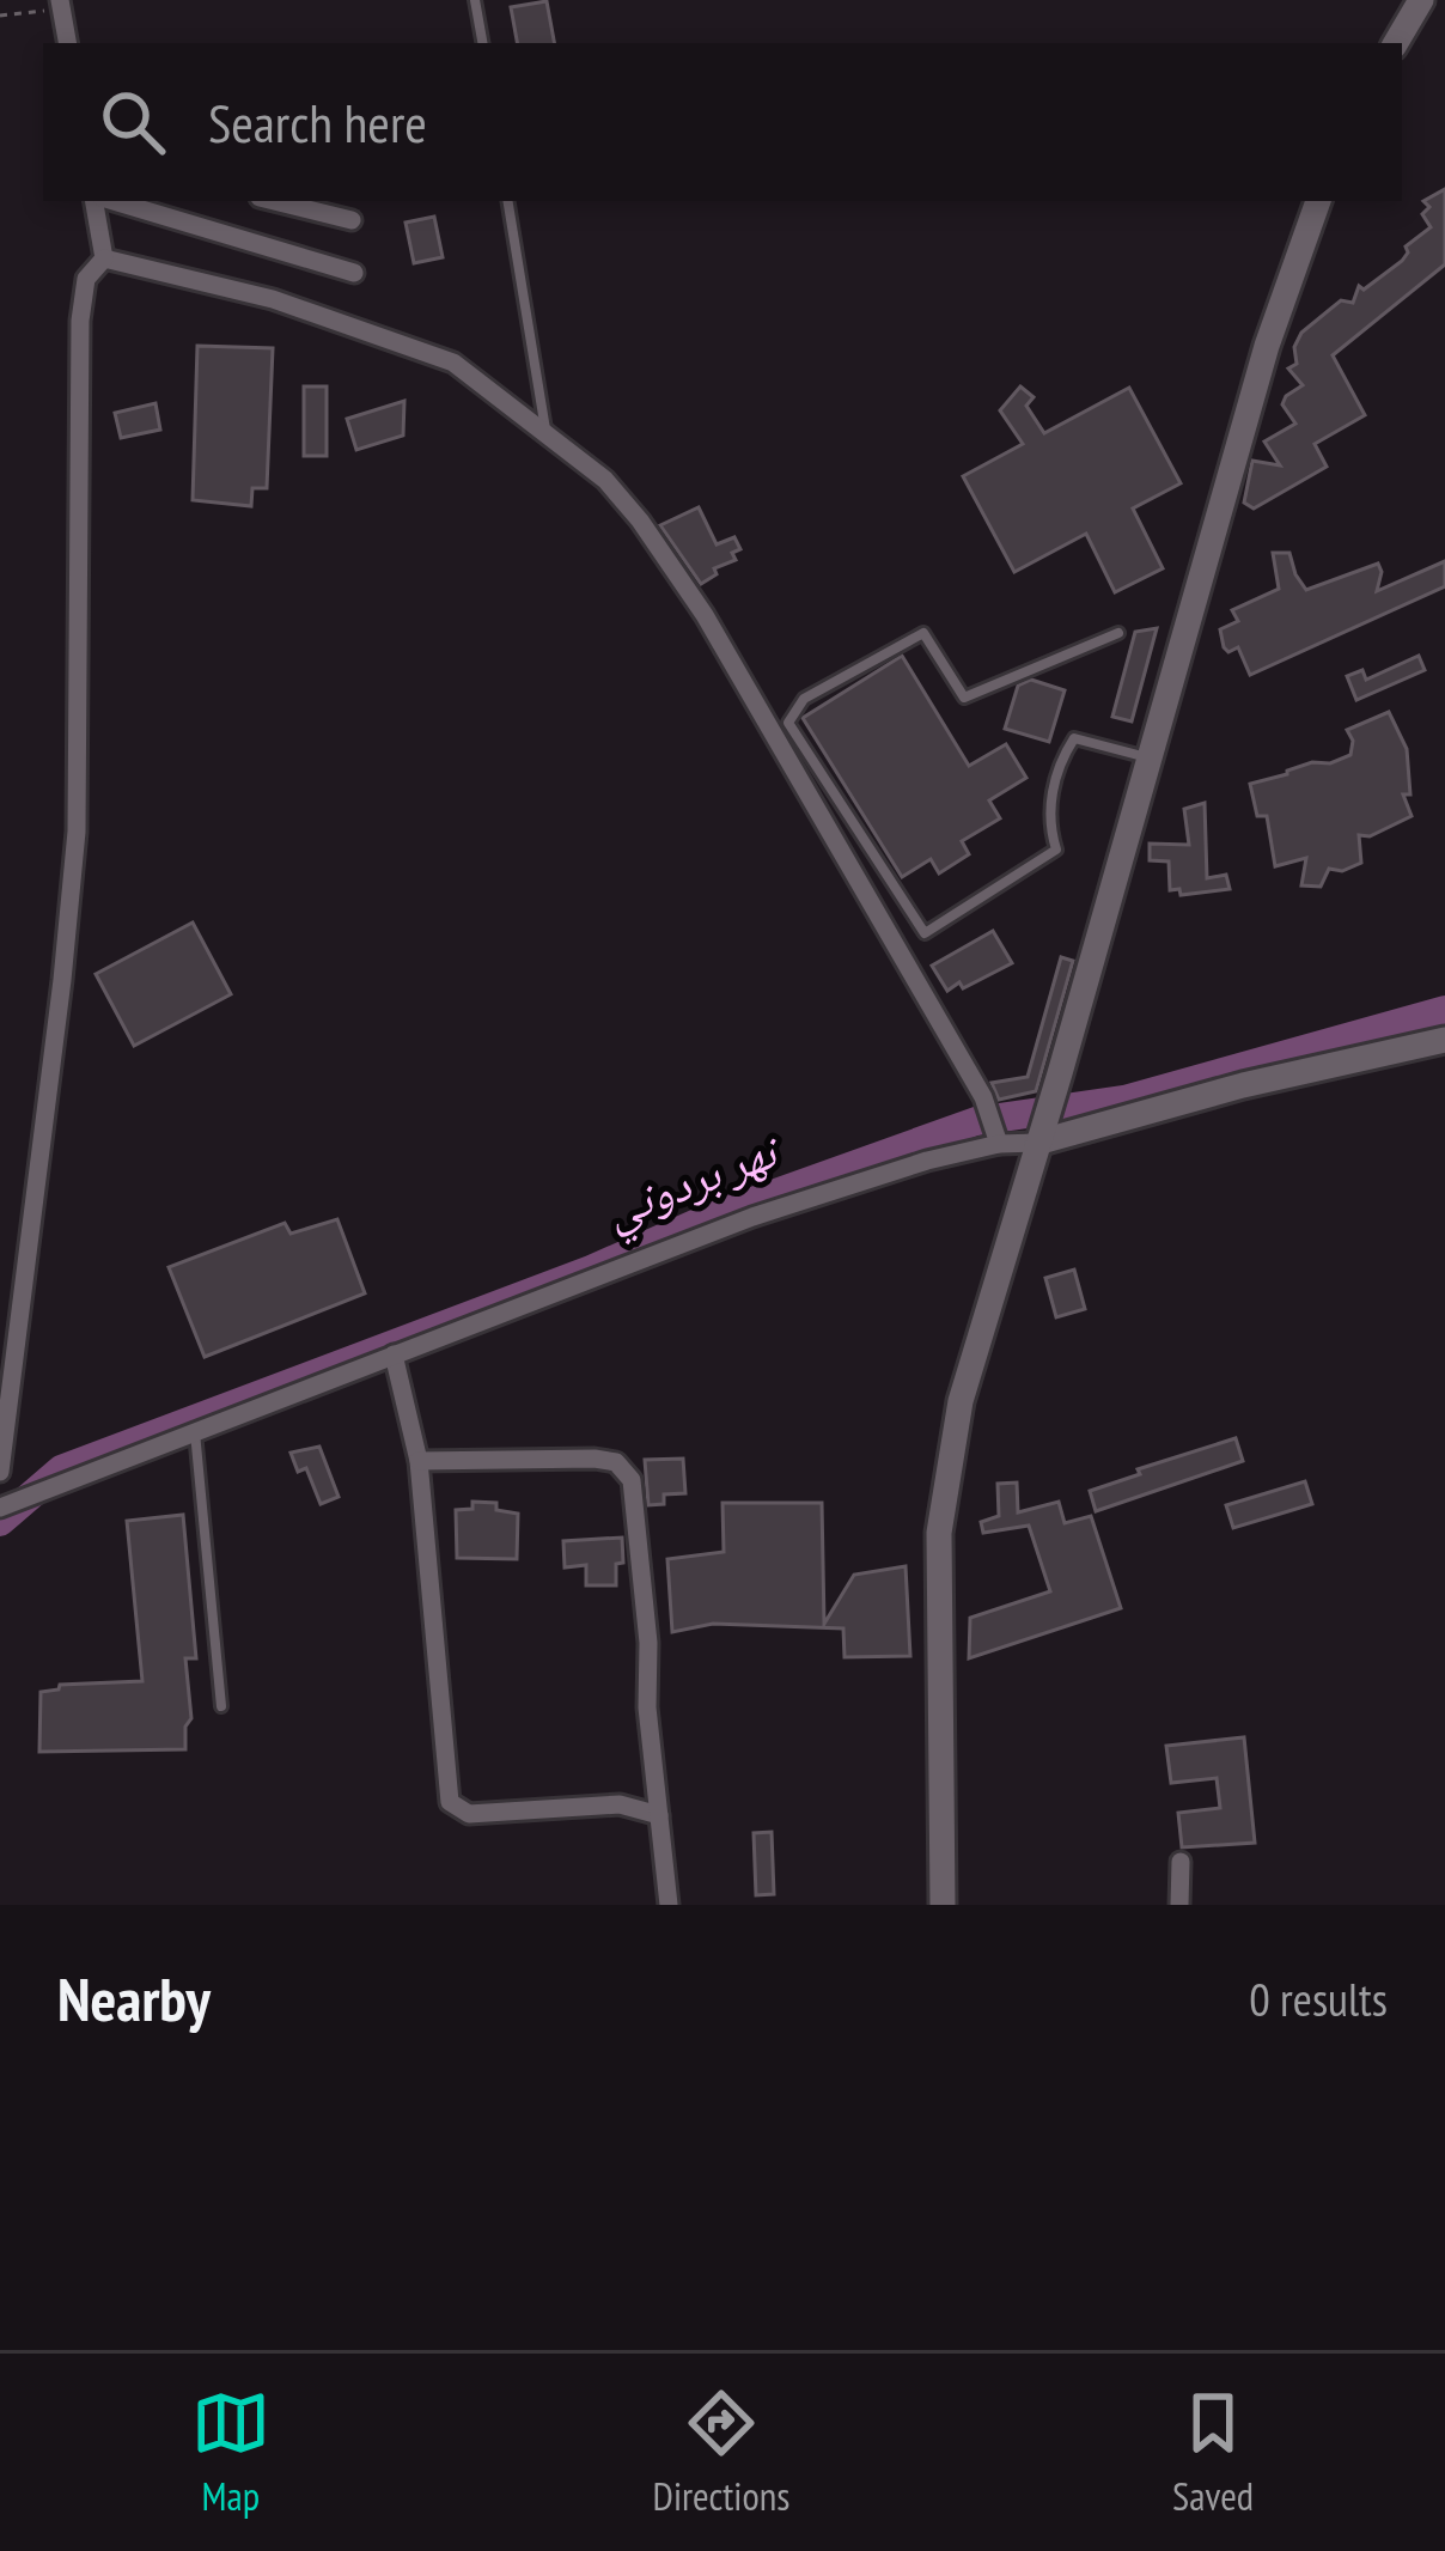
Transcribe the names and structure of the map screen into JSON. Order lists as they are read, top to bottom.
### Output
{
  "water": ["نهر بردوني"],
  "page": {
    "search": "Search here",
    "heading": ["Nearby", "0 results"],
    "nav": ["Map", "Directions", "Saved"]
  }
}
